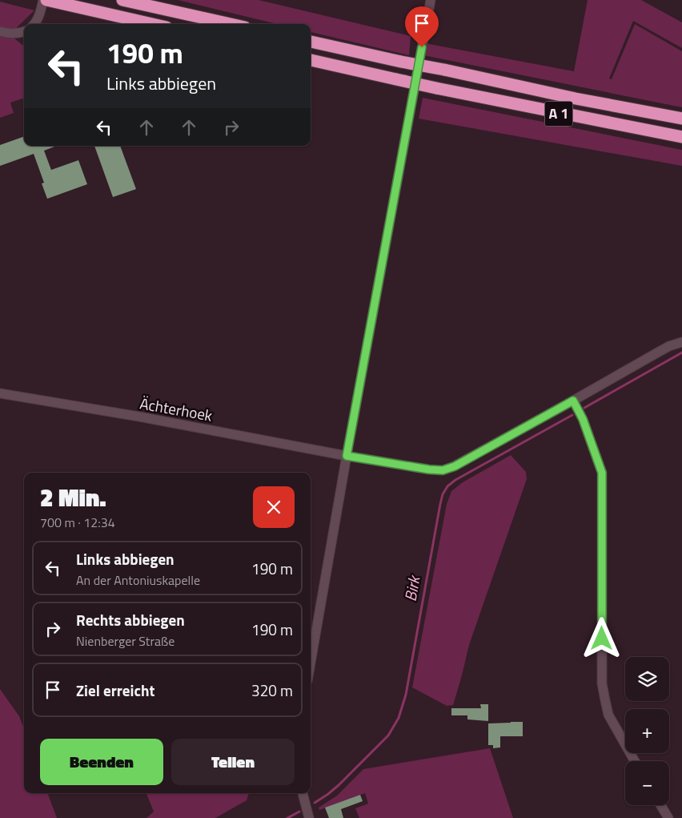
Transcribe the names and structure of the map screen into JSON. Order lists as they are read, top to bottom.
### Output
{
  "streets": {
    "highway": ["A 1"],
    "street": ["Ächterhoek"]
  },
  "water": ["Birk"],
  "page": {
    "turn": ["190 m", "Links abbiegen"],
    "heading": ["2 Min.", "700 m · 12:34"],
    "list": [
      {
        "name": "Links abbiegen",
        "note": "An der Antoniuskapelle",
        "value": "190 m"
      },
      {
        "name": "Rechts abbiegen",
        "note": "Nienberger Straße",
        "value": "190 m"
      },
      {
        "name": "Ziel erreicht",
        "value": "320 m"
      }
    ],
    "map_buttons": ["+", "−"],
    "buttons": ["Beenden", "Teilen"]
  }
}
